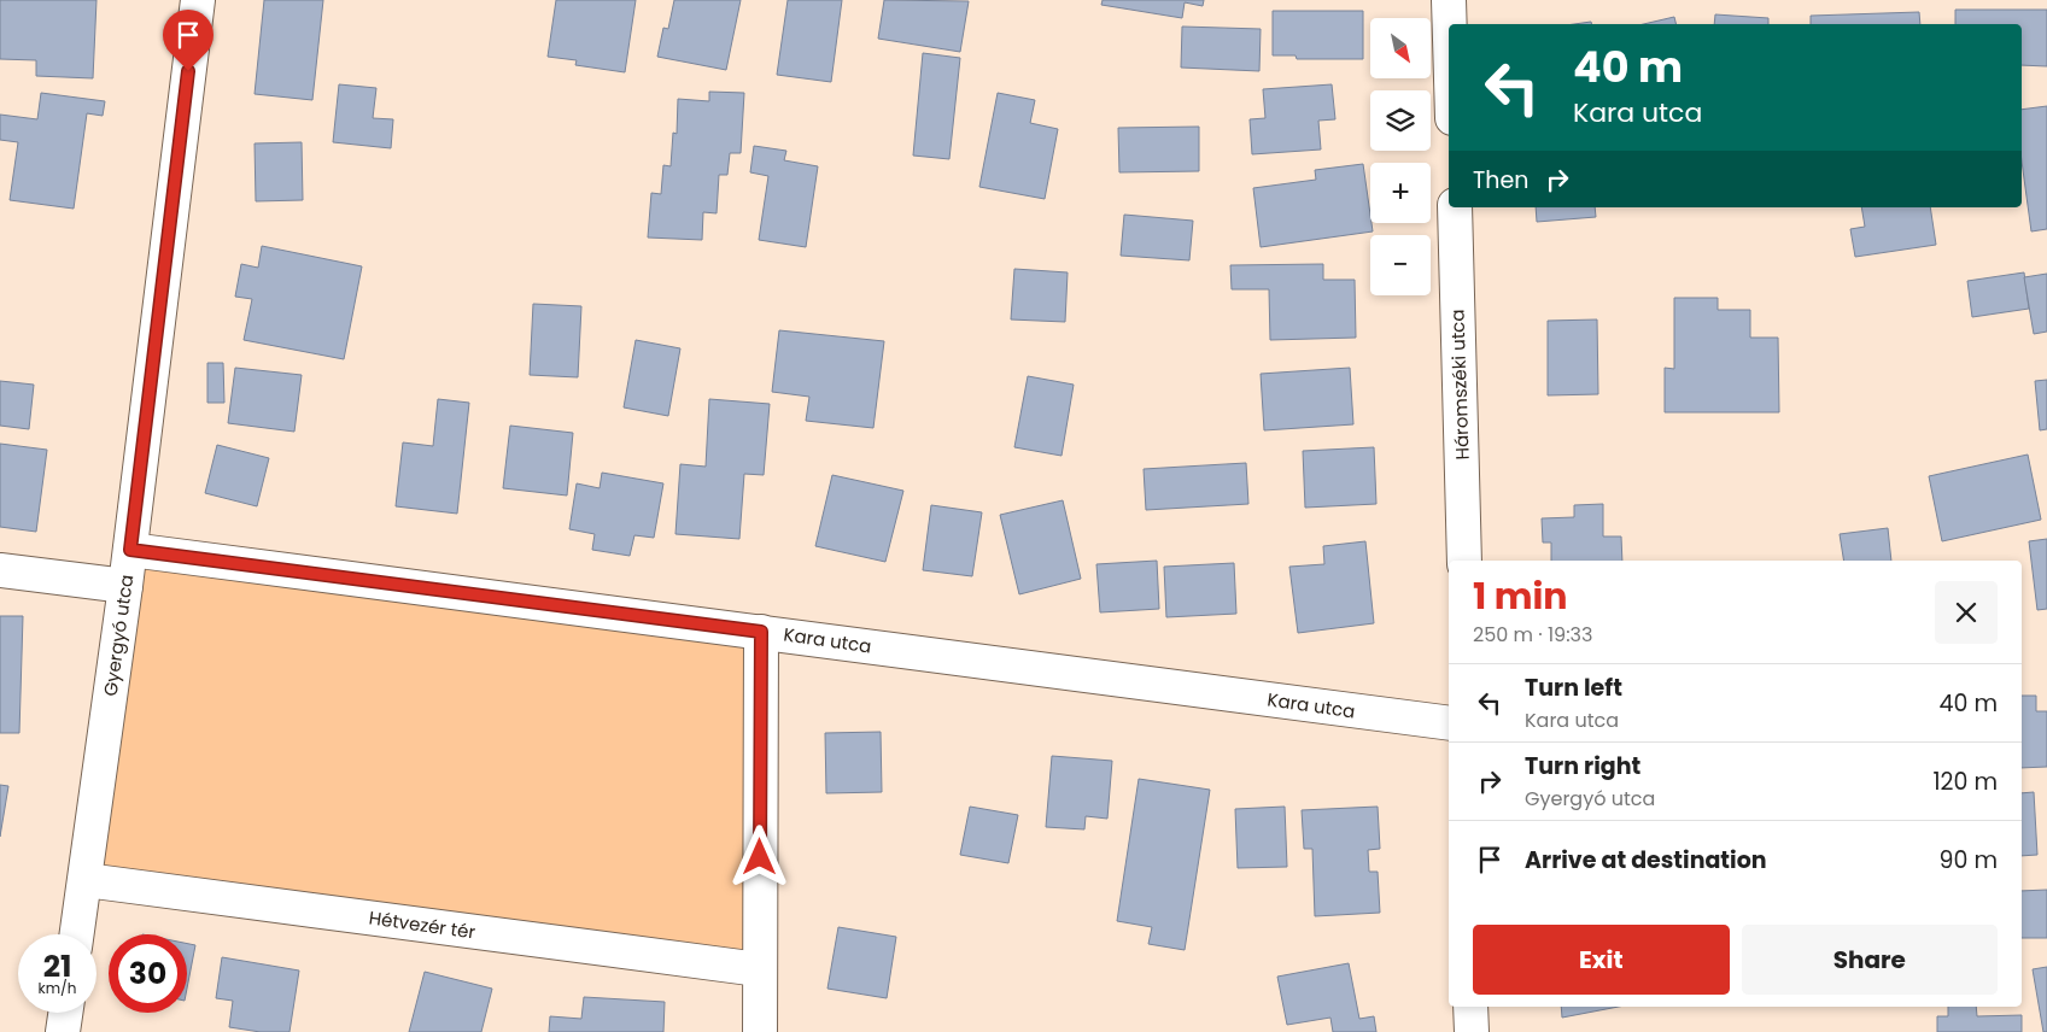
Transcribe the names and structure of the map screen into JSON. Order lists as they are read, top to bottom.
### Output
{
  "streets": {
    "street": [
      "Háromszéki utca",
      "Gyergyó utca",
      "Kara utca",
      "Hétvezér tér"
    ]
  },
  "crossings": [
    ["Gyergyó utca", "Kara utca"],
    ["Gyergyó utca", "Hétvezér tér"]
  ],
  "north": "bottom right",
  "page": {
    "map_buttons": ["+", "−"],
    "turn": ["40 m", "Kara utca"],
    "then": "Then",
    "heading": ["1 min", "250 m · 19:33"],
    "list": [
      {
        "name": "Turn left",
        "note": "Kara utca",
        "value": "40 m"
      },
      {
        "name": "Turn right",
        "note": "Gyergyó utca",
        "value": "120 m"
      },
      {
        "name": "Arrive at destination",
        "value": "90 m"
      }
    ],
    "buttons": ["Exit", "Share"],
    "speed": "21 km/h",
    "limit": "30"
  }
}
